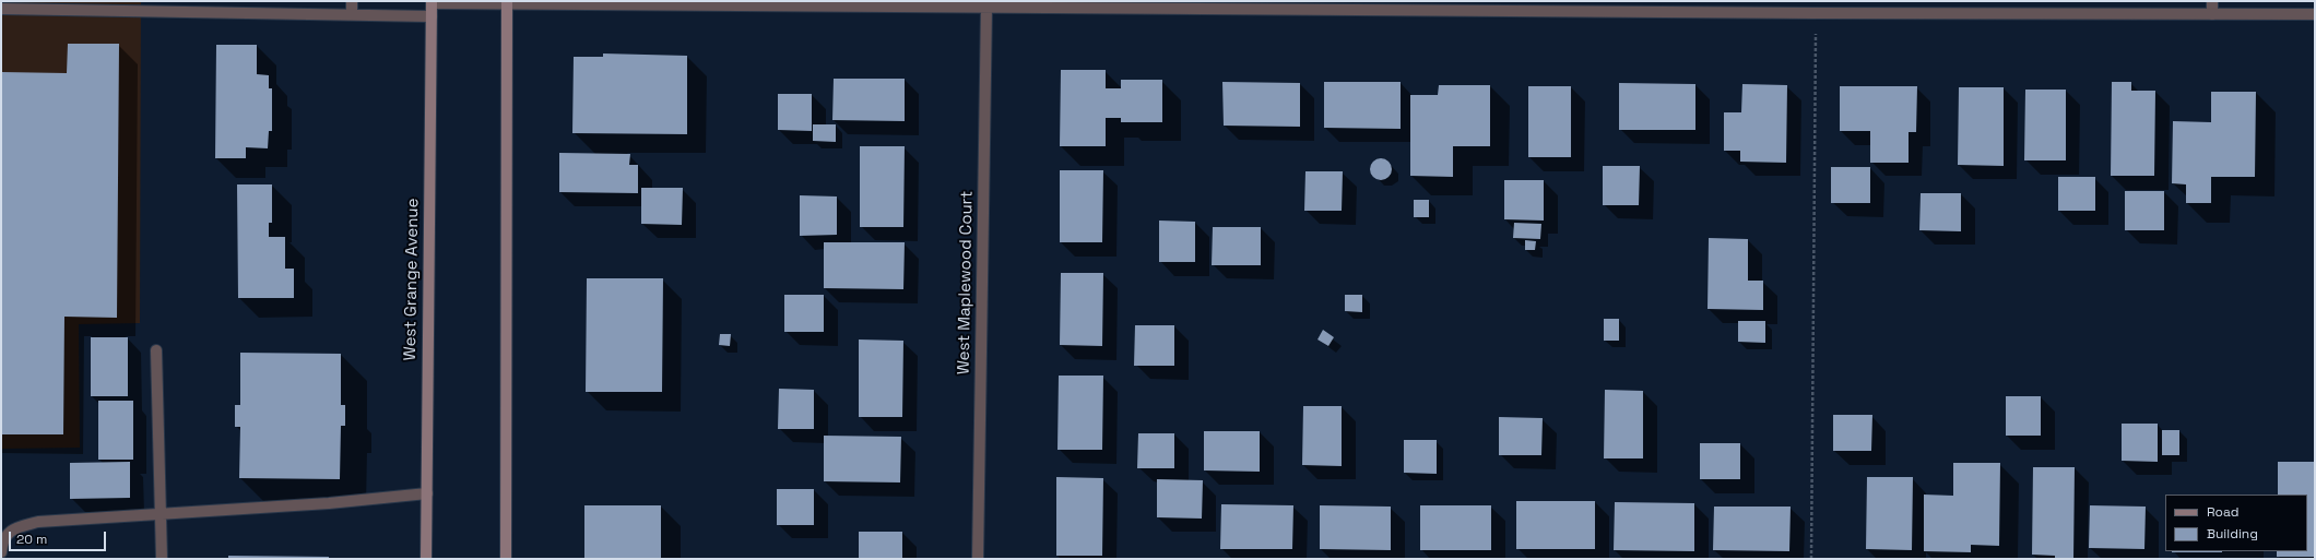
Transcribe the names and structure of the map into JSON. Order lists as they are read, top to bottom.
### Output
{
  "streets": {
    "street": ["West Grange Avenue", "West Maplewood Court"]
  },
  "legend": ["Road", "Building"],
  "scale_bar": "20 m"
}
